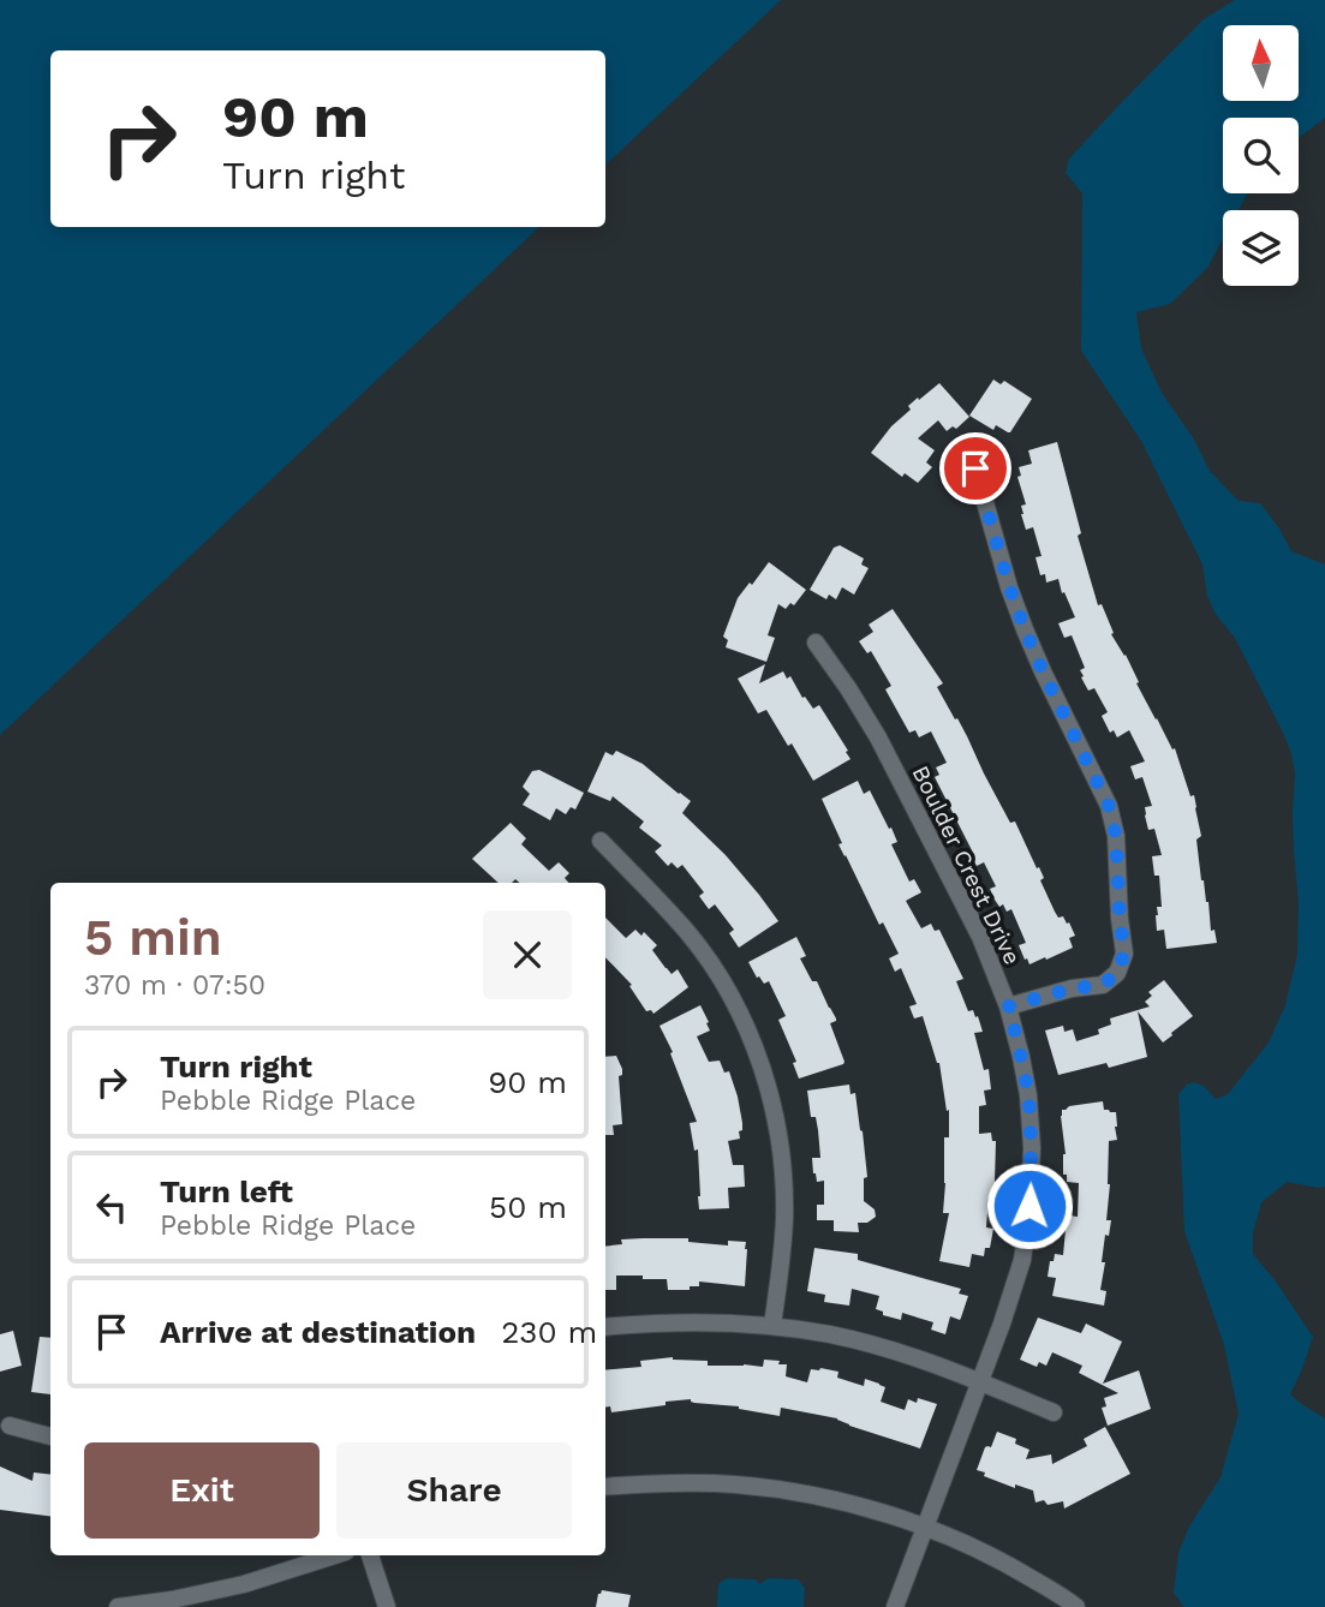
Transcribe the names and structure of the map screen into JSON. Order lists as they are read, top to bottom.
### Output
{
  "streets": {
    "street": ["Boulder Crest Drive"]
  },
  "north": "top",
  "page": {
    "turn": ["90 m", "Turn right"],
    "heading": ["5 min", "370 m · 07:50"],
    "list": [
      {
        "name": "Turn right",
        "note": "Pebble Ridge Place",
        "value": "90 m"
      },
      {
        "name": "Turn left",
        "note": "Pebble Ridge Place",
        "value": "50 m"
      },
      {
        "name": "Arrive at destination",
        "value": "230 m"
      }
    ],
    "buttons": ["Exit", "Share"]
  }
}
